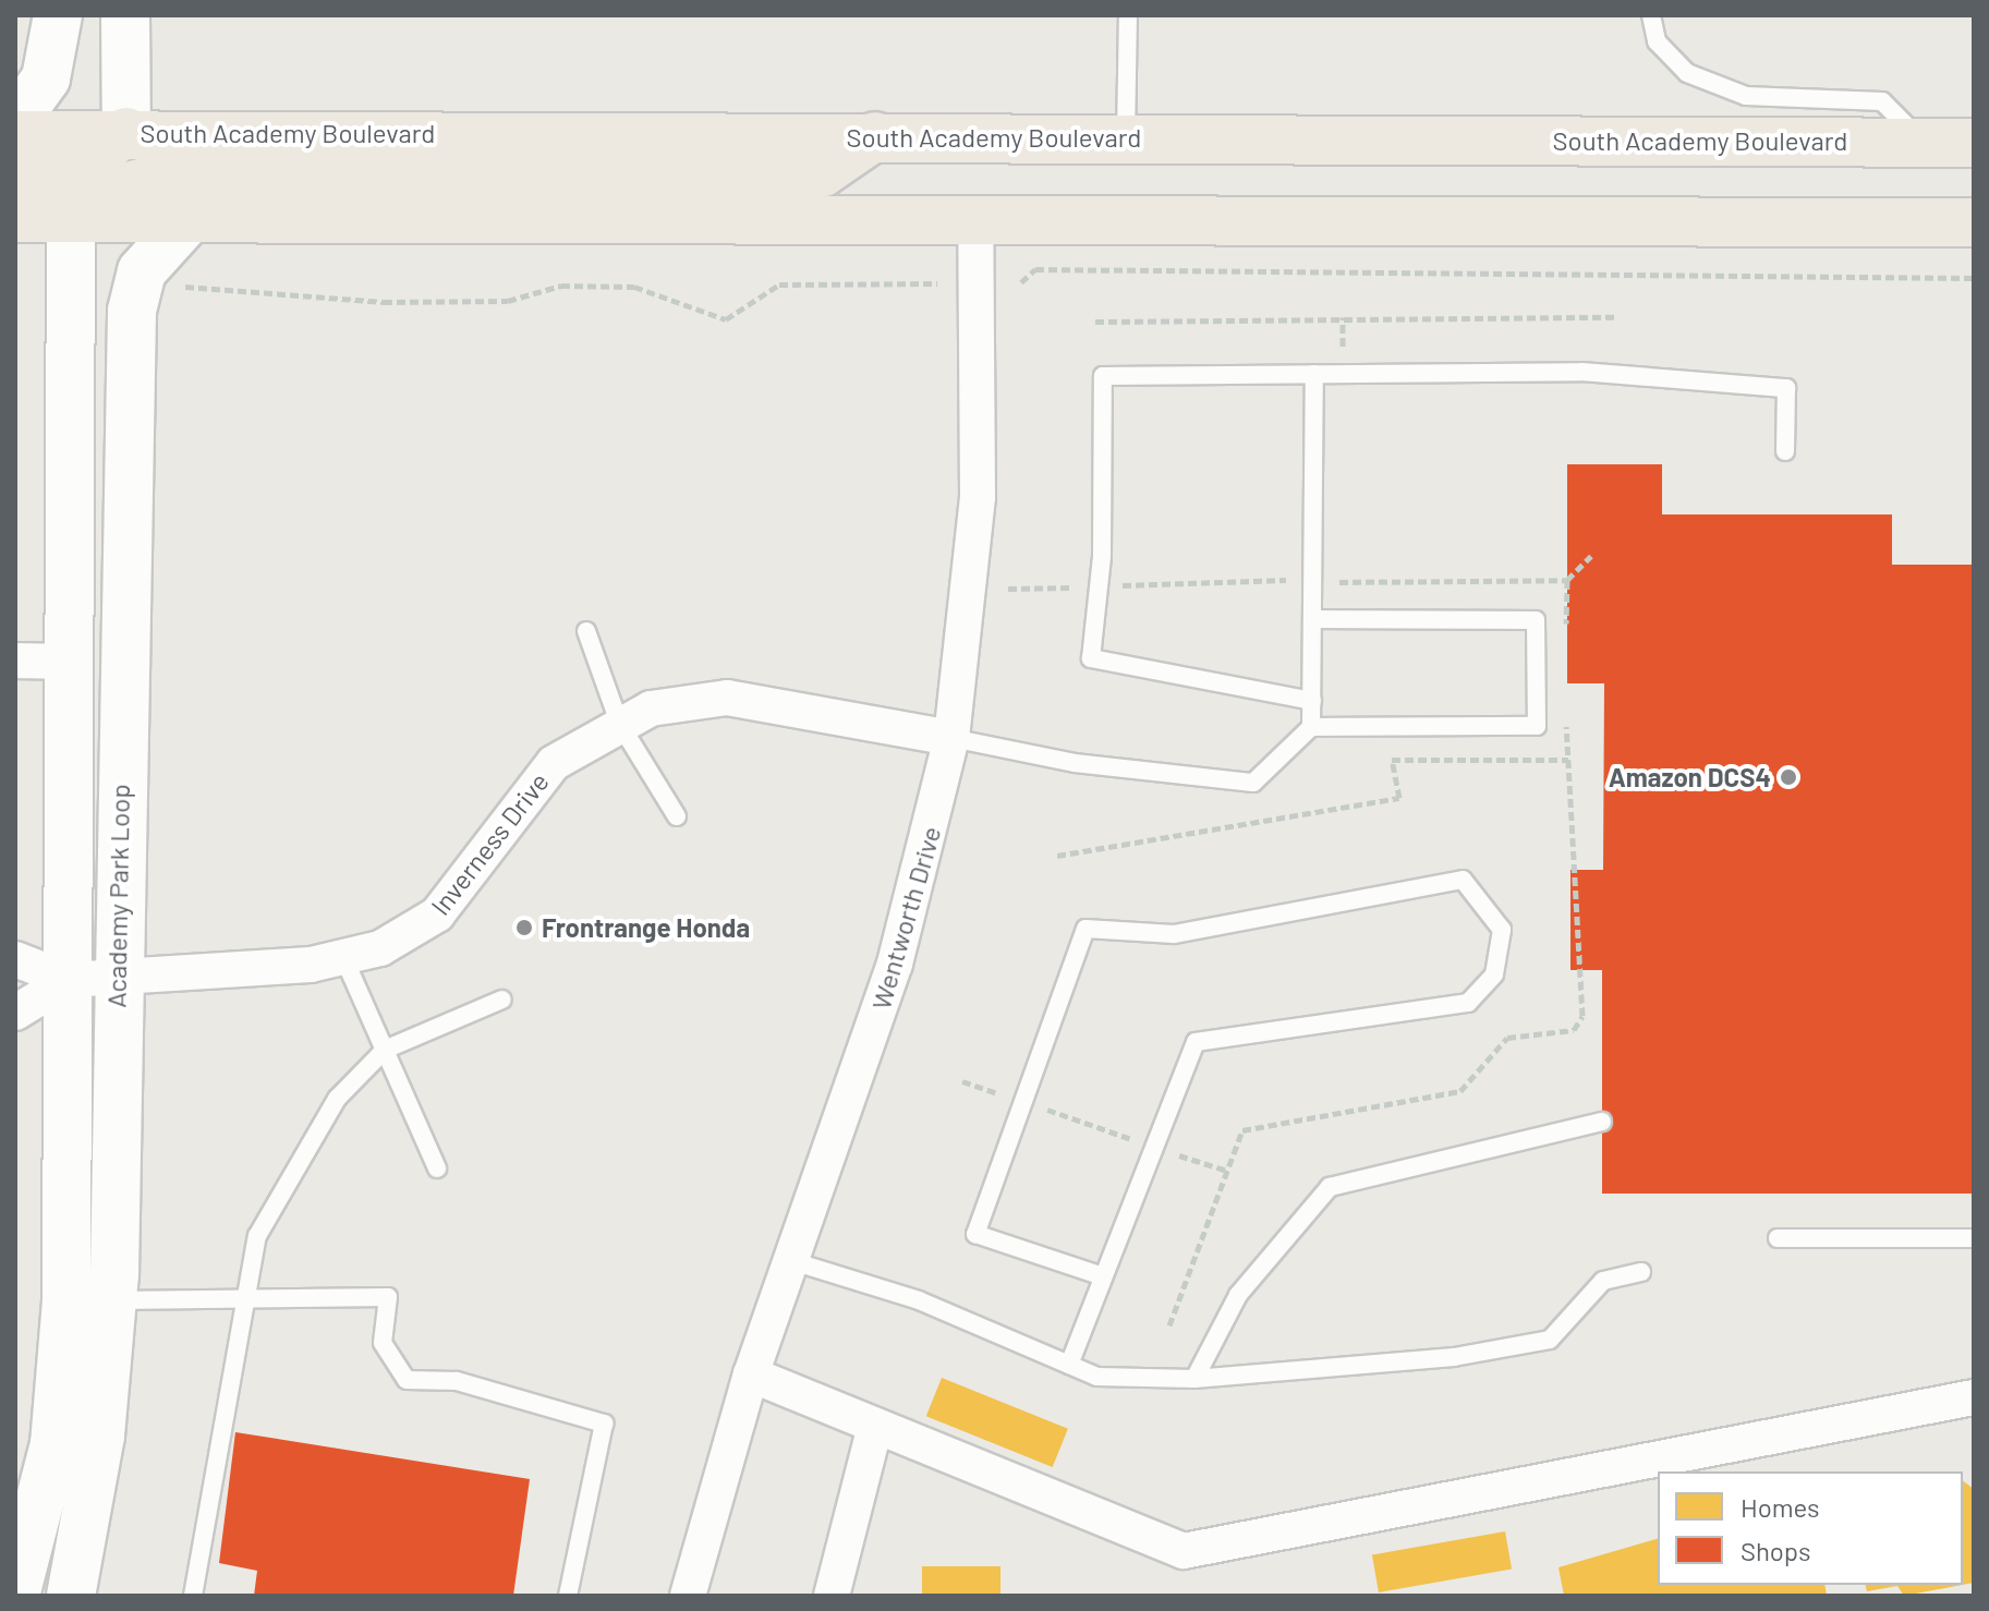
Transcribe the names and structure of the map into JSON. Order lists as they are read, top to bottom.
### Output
{
  "streets": {
    "highway": ["South Academy Boulevard"],
    "street": ["Inverness Drive", "Academy Park Loop", "Wentworth Drive"]
  },
  "crossings": [
    ["Inverness Drive", "Academy Park Loop"],
    ["Inverness Drive", "Wentworth Drive"]
  ],
  "places": ["Amazon DCS4", "Frontrange Honda"],
  "legend": ["Homes", "Shops"]
}
